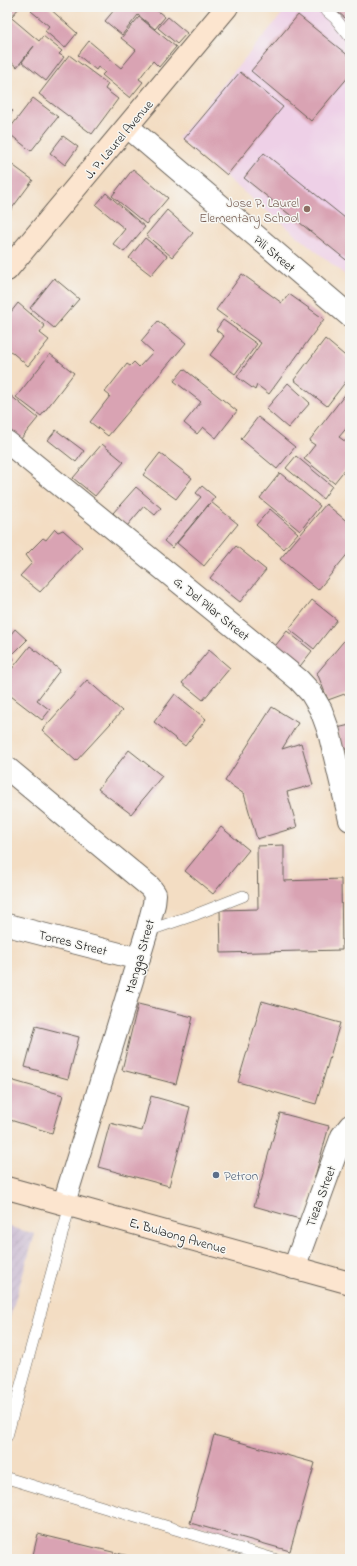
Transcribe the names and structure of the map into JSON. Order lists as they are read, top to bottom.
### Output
{
  "streets": {
    "main road": ["J. P. Laurel Avenue", "E. Bulaong Avenue"],
    "street": [
      "Pili Street",
      "G. Del Pilar Street",
      "Torres Street",
      "Mangga Street",
      "Tieza Street"
    ]
  },
  "crossings": [
    ["J. P. Laurel Avenue", "Pili Street"],
    ["Torres Street", "Mangga Street"],
    ["Mangga Street", "E. Bulaong Avenue"],
    ["Tieza Street", "E. Bulaong Avenue"]
  ],
  "places": ["Jose P. Laurel Elementary School", "Petron"]
}
